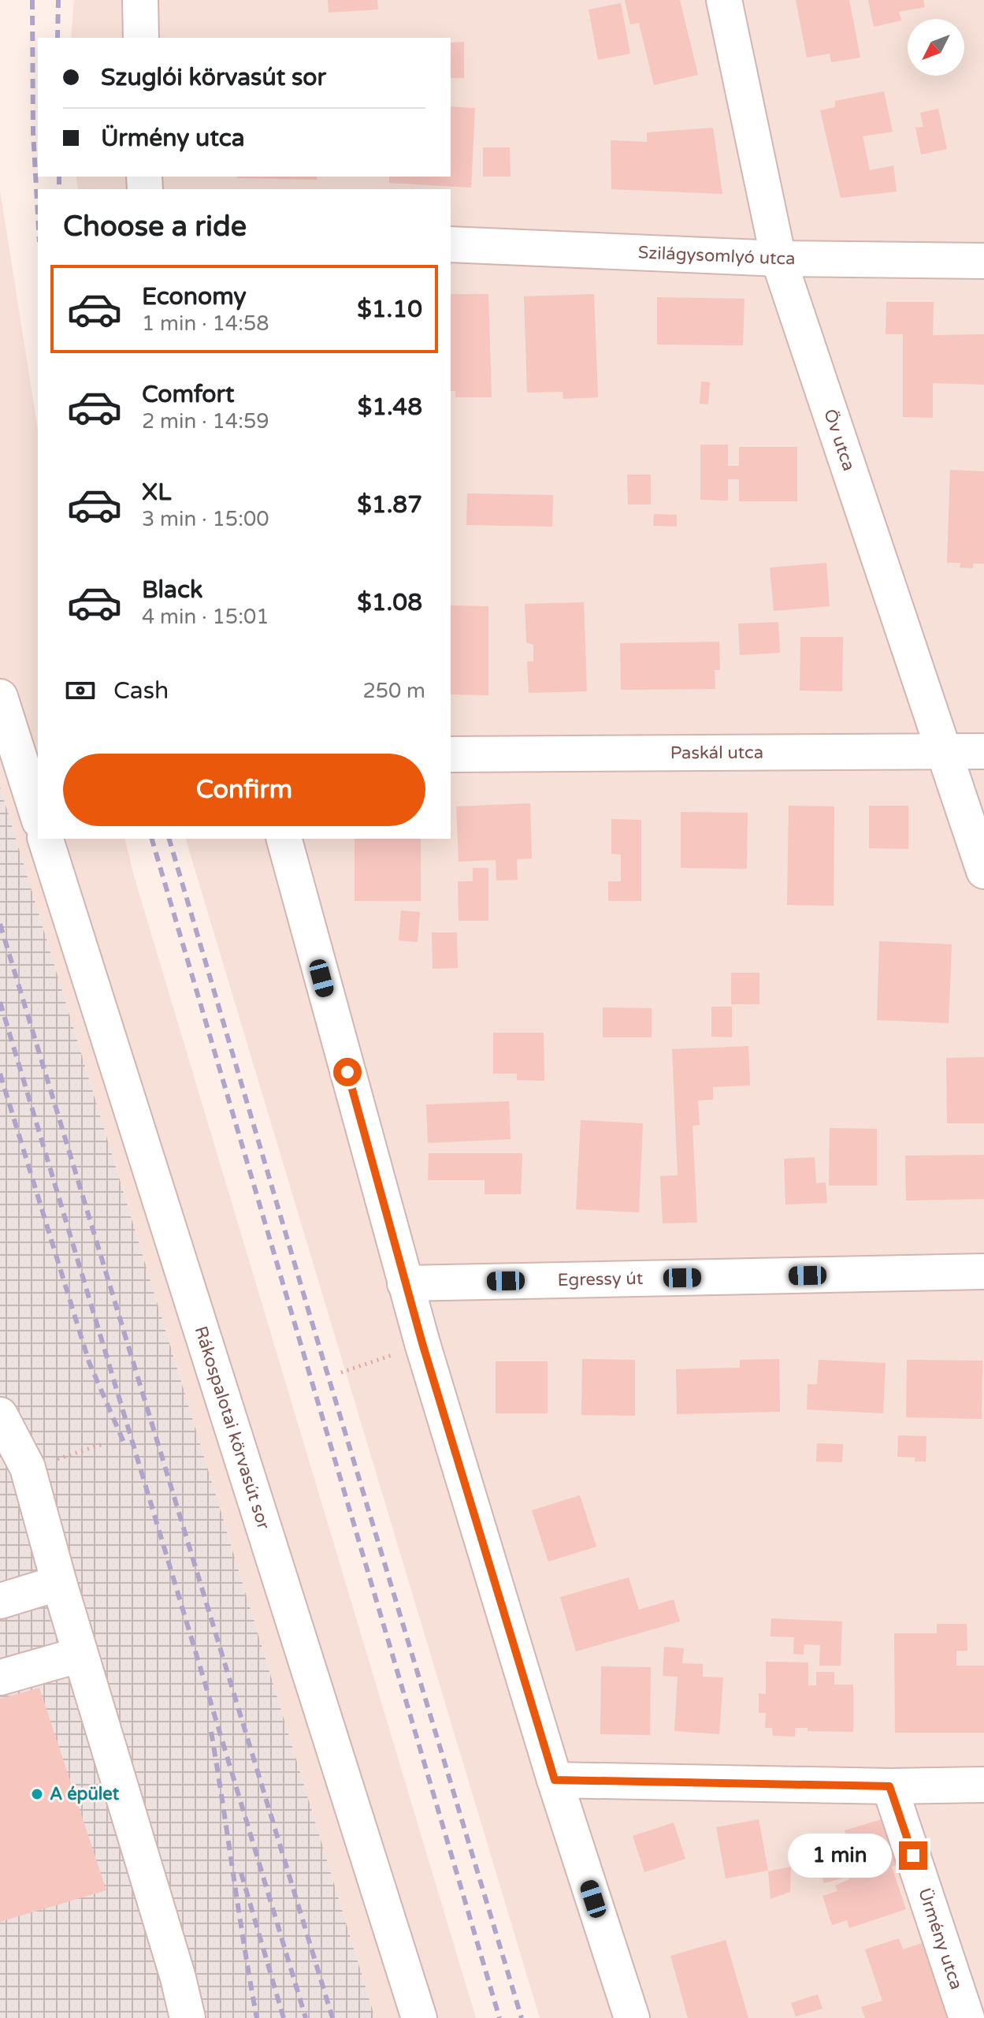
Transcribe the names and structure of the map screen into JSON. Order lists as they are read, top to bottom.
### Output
{
  "streets": {
    "street": [
      "Szilágysomlyó utca",
      "Öv utca",
      "Paskál utca",
      "Egressy út",
      "Rákospalotai körvasút sor",
      "Ürmény utca"
    ]
  },
  "crossings": [
    ["Szilágysomlyó utca", "Öv utca"],
    ["Öv utca", "Paskál utca"]
  ],
  "places": ["A épület"],
  "north": "bottom left",
  "page": {
    "banner": ["Szuglói körvasút sor", "Ürmény utca"],
    "heading": "Choose a ride",
    "list": [
      {
        "name": "Economy",
        "note": "1 min · 14:58",
        "value": "$1.10"
      },
      {
        "name": "Comfort",
        "note": "2 min · 14:59",
        "value": "$1.48"
      },
      {
        "name": "XL",
        "note": "3 min · 15:00",
        "value": "$1.87"
      },
      {
        "name": "Black",
        "note": "4 min · 15:01",
        "value": "$1.08"
      }
    ],
    "pay": ["Cash", "250 m"],
    "buttons": "Confirm",
    "bubble": "1 min"
  }
}
